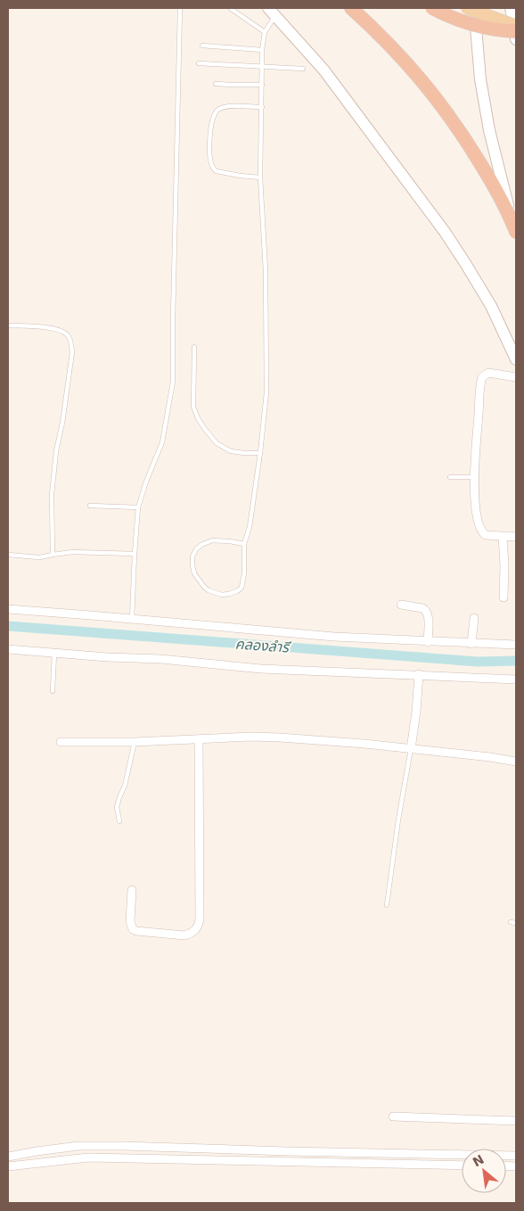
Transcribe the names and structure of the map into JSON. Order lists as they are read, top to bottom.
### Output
{
  "water": ["คลองลำรี"],
  "north": "top left"
}
